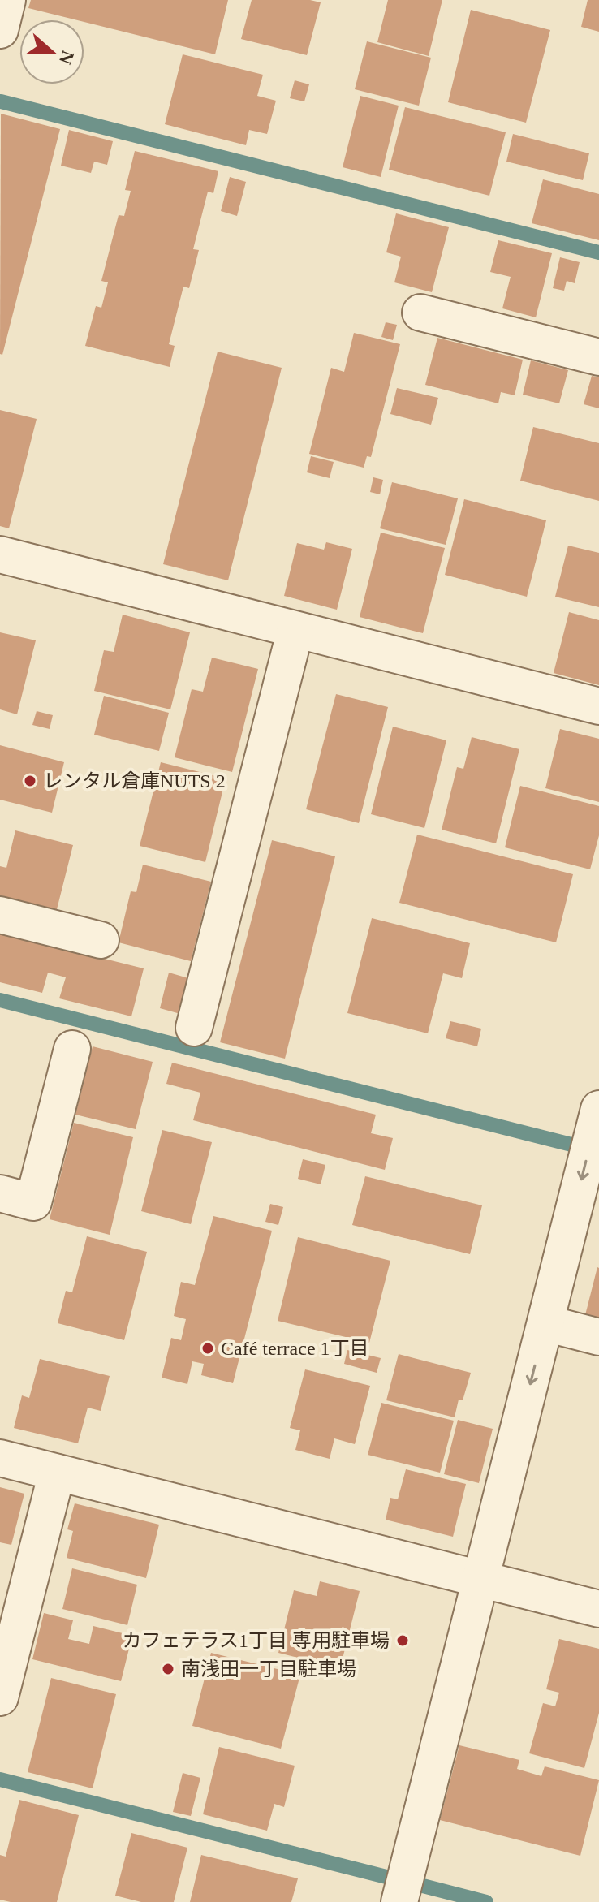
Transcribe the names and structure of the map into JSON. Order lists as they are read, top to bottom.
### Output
{
  "places": [
    "レンタル倉庫NUTS 2",
    "Café terrace 1丁目",
    "カフェテラス1丁目 専用駐車場",
    "南浅田一丁目駐車場"
  ],
  "north": "right"
}
